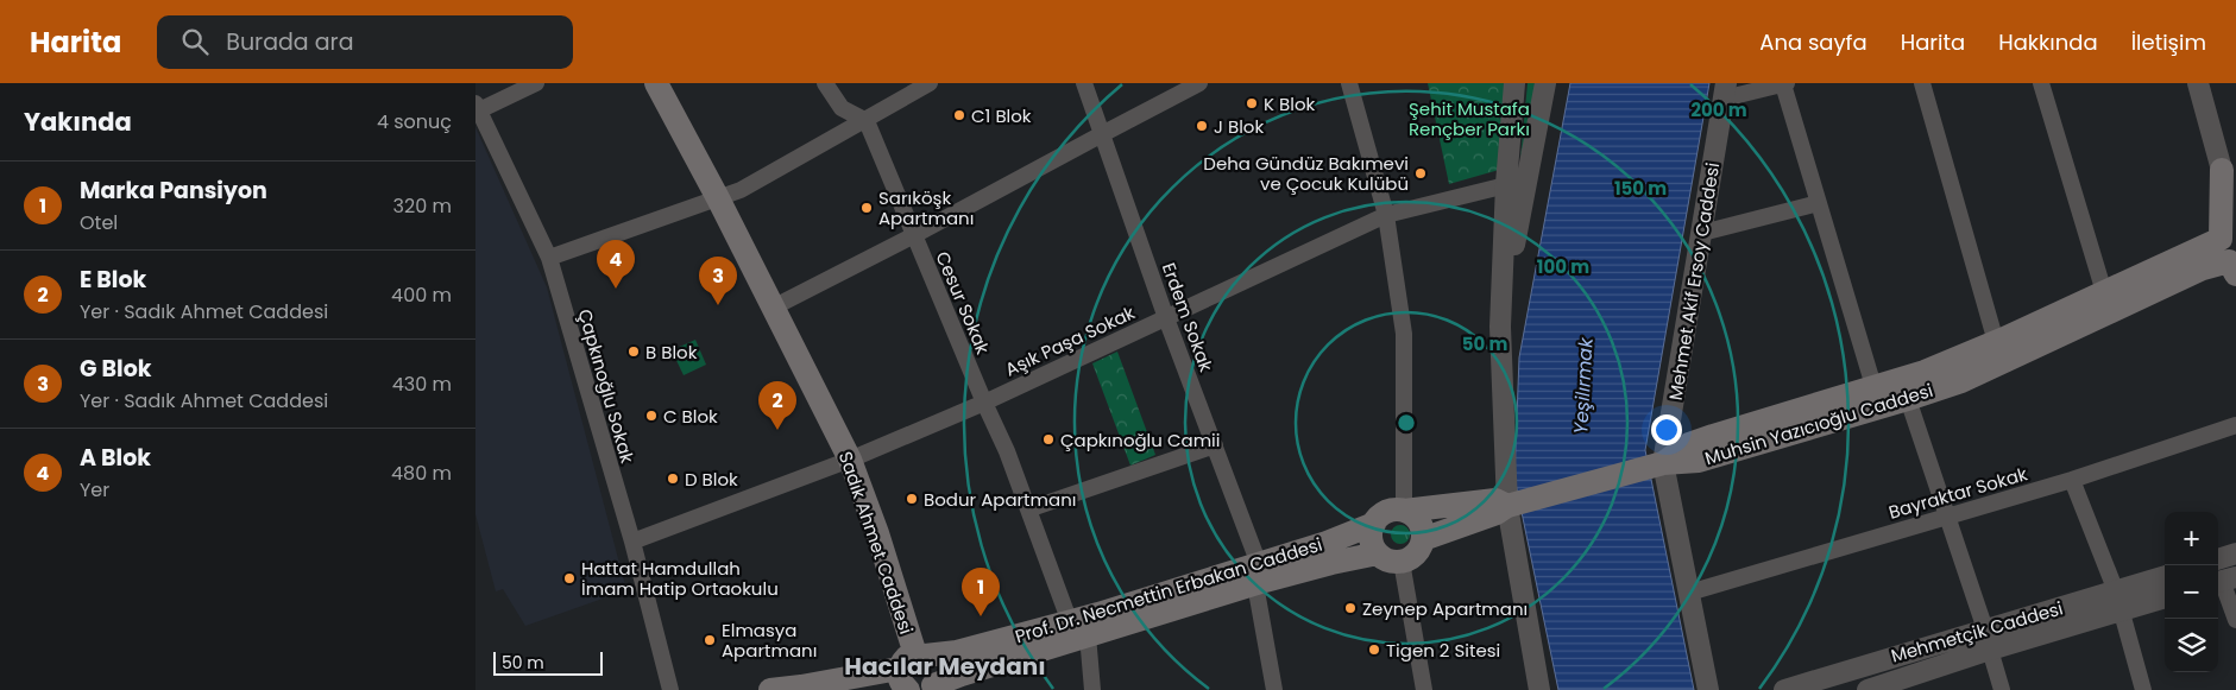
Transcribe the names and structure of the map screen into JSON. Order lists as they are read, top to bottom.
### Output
{
  "streets": {
    "main road": ["Muhsin Yazıcıoğlu Caddesi", "Sadık Ahmet Caddesi", "Prof. Dr. Necmettin Erbakan Caddesi"],
    "street": [
      "Mehmet Akif Ersoy Caddesi",
      "Cesur Sokak",
      "Erdem Sokak",
      "Aşık Paşa Sokak",
      "Çapkınoğlu Sokak",
      "Bayraktar Sokak",
      "Mehmetçik Caddesi"
    ]
  },
  "crossings": [
    ["Mehmet Akif Ersoy Caddesi", "Muhsin Yazıcıoğlu Caddesi"],
    ["Mehmet Akif Ersoy Caddesi", "Bayraktar Sokak"],
    ["Cesur Sokak", "Aşık Paşa Sokak"],
    ["Cesur Sokak", "Prof. Dr. Necmettin Erbakan Caddesi"],
    ["Erdem Sokak", "Aşık Paşa Sokak"],
    ["Erdem Sokak", "Prof. Dr. Necmettin Erbakan Caddesi"],
    ["Aşık Paşa Sokak", "Çapkınoğlu Sokak"],
    ["Aşık Paşa Sokak", "Sadık Ahmet Caddesi"],
    ["Sadık Ahmet Caddesi", "Prof. Dr. Necmettin Erbakan Caddesi"]
  ],
  "districts": ["Hacılar Meydanı"],
  "water": ["Yeşilırmak"],
  "parks": ["Şehit Mustafa Rençber Parkı"],
  "places": [
    "K Blok",
    "C1 Blok",
    "J Blok",
    "Deha Gündüz Bakımevi ve Çocuk Kulübü",
    "Sarıköşk Apartmanı",
    "B Blok",
    "C Blok",
    "Çapkınoğlu Camii",
    "D Blok",
    "Bodur Apartmanı",
    "Hattat Hamdullah İmam Hatip Ortaokulu",
    "Zeynep Apartmanı",
    "Elmasya Apartmanı",
    "Tigen 2 Sitesi"
  ],
  "scale_bar": "50 m",
  "page": {
    "header": "Harita",
    "search": "Burada ara",
    "nav": [
      "Ana sayfa",
      "Harita",
      "Hakkında",
      "İletişim"
    ],
    "heading": ["Yakında", "4 sonuç"],
    "list": [
      {
        "mark": "1",
        "name": "Marka Pansiyon",
        "note": "Otel",
        "value": "320 m"
      },
      {
        "mark": "2",
        "name": "E Blok",
        "note": "Yer · Sadık Ahmet Caddesi",
        "value": "400 m"
      },
      {
        "mark": "3",
        "name": "G Blok",
        "note": "Yer · Sadık Ahmet Caddesi",
        "value": "430 m"
      },
      {
        "mark": "4",
        "name": "A Blok",
        "note": "Yer",
        "value": "480 m"
      }
    ],
    "pins": [
      "4",
      "3",
      "2",
      "1"
    ],
    "map_buttons": ["+", "−"],
    "scale": "50 m"
  },
  "rings": [
    "200 m",
    "150 m",
    "100 m",
    "50 m"
  ]
}
